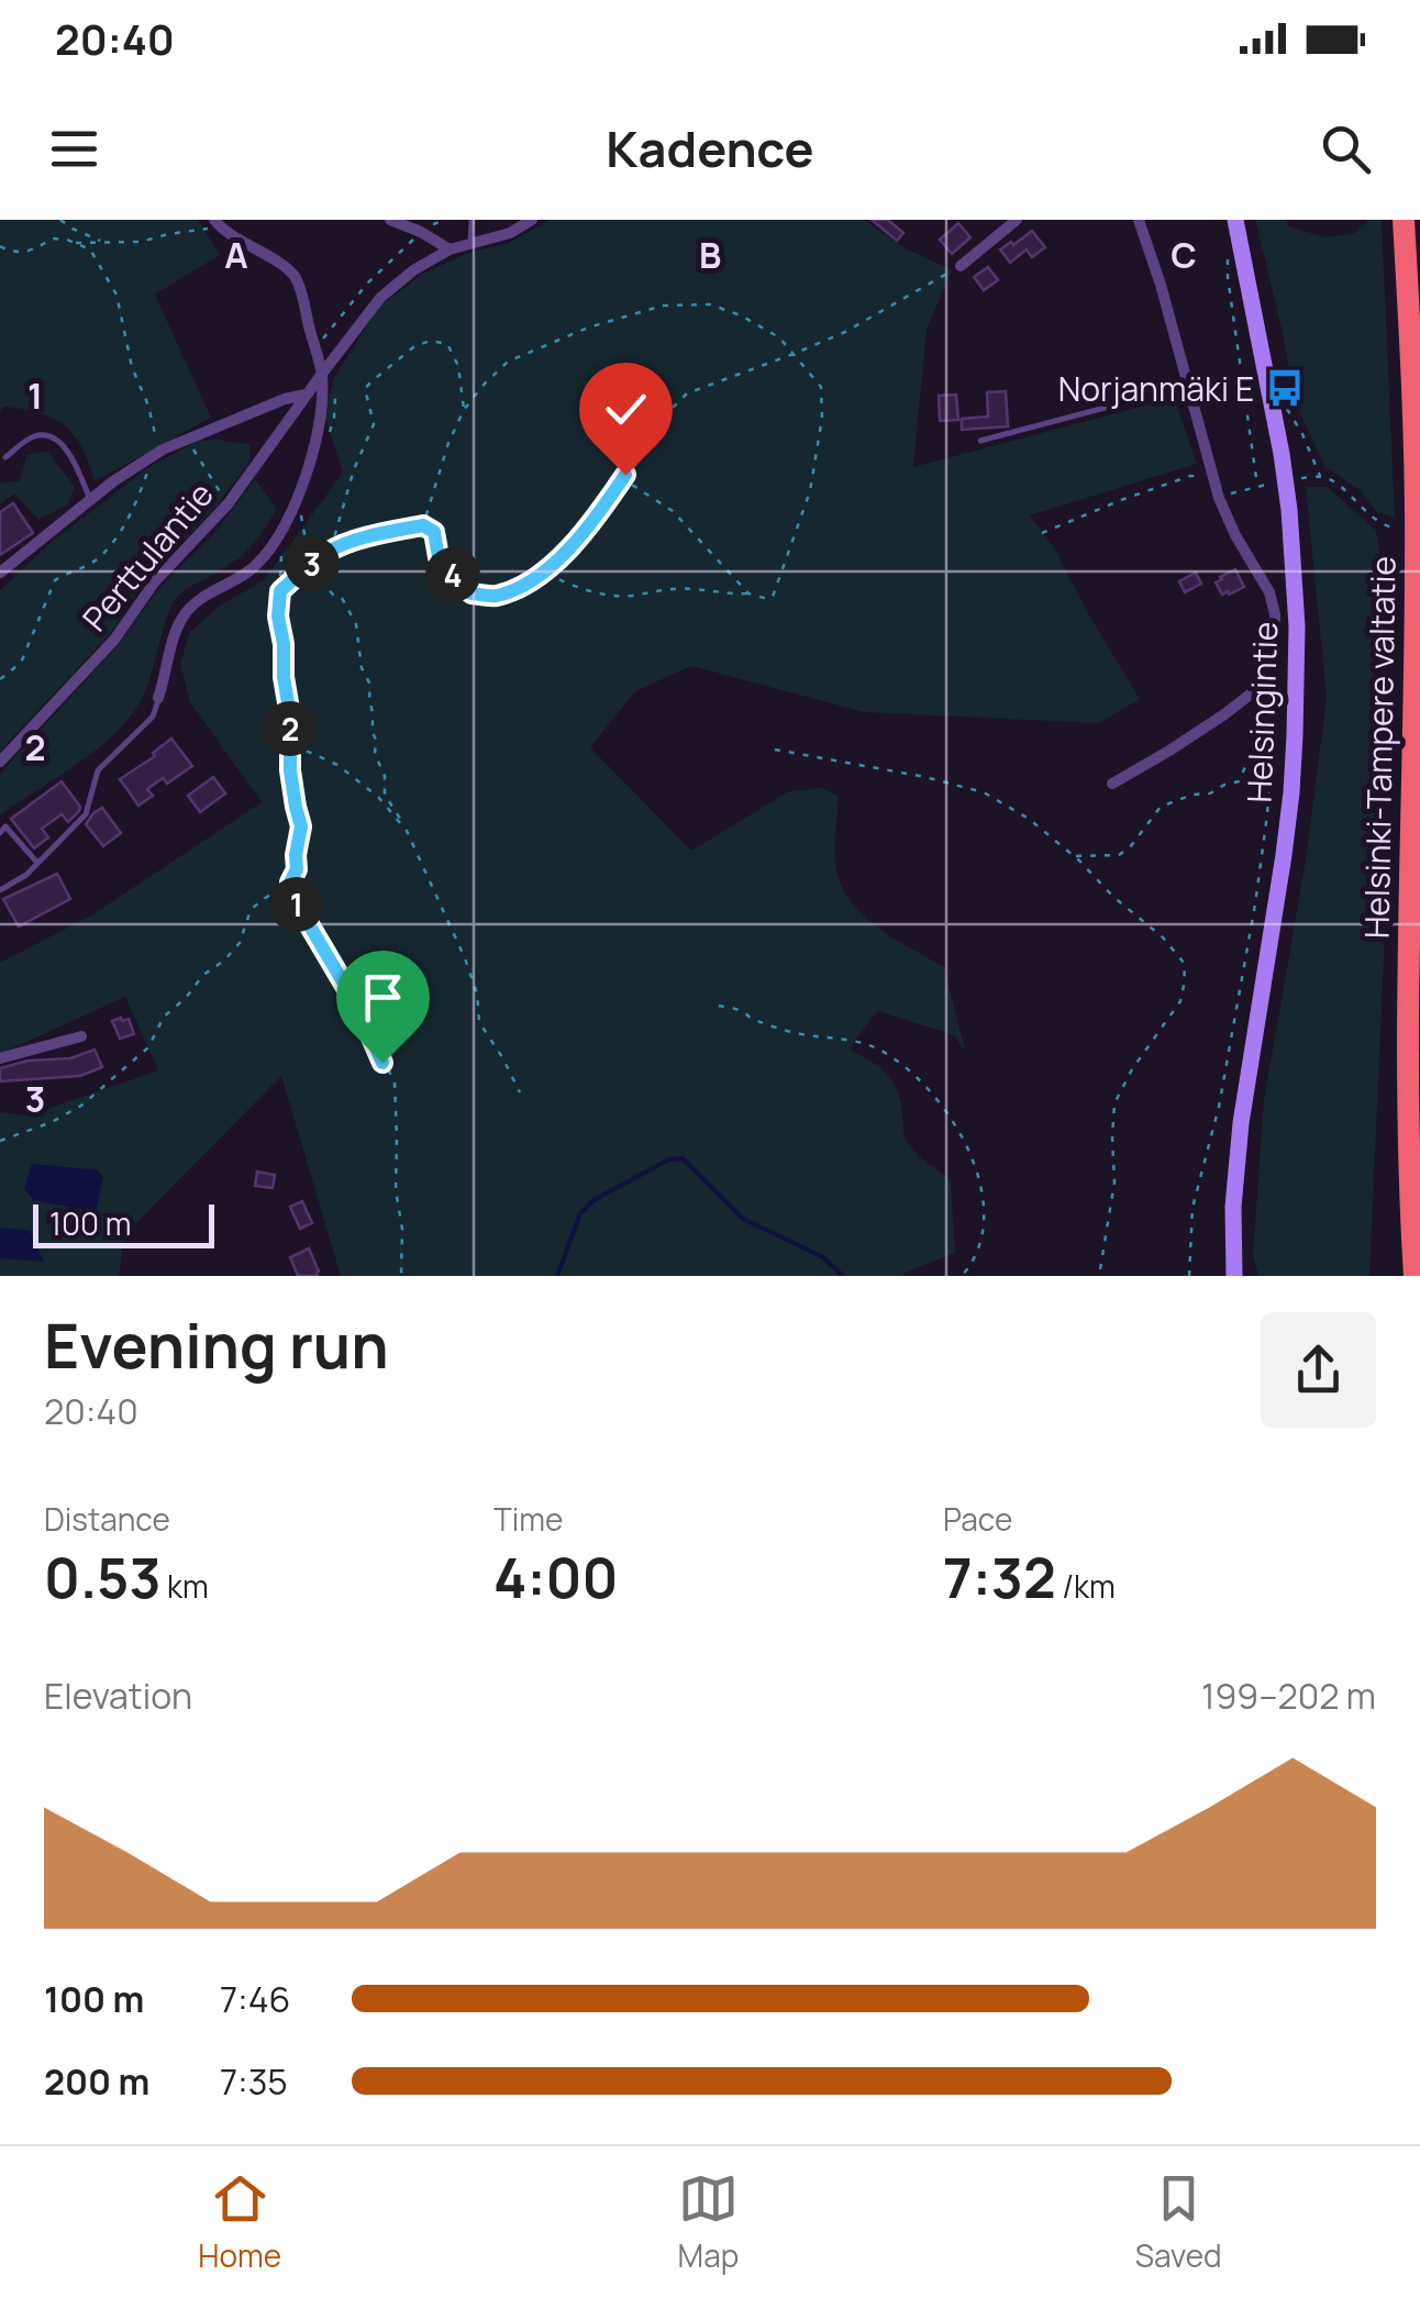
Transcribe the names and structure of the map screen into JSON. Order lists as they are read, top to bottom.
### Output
{
  "streets": {
    "highway": ["Helsinki-Tampere valtatie"],
    "main road": ["Helsingintie"],
    "street": ["Perttulantie"]
  },
  "places": {
    "bus stop": ["Norjanmäki E"]
  },
  "scale_bar": "100 m",
  "page": {
    "status": "20:40",
    "header": "Kadence",
    "pins": [
      "3",
      "4",
      "2",
      "1"
    ],
    "scale": "100 m",
    "heading": ["Evening run", "20:40"],
    "stats": [
      ["Distance", "0.53 km"],
      ["Time", "4:00"],
      ["Pace", "7:32 /km"]
    ],
    "chart": ["Elevation", "199–202 m"],
    "list": [
      {
        "name": "100 m",
        "note": "7:46"
      },
      {
        "name": "200 m",
        "note": "7:35"
      }
    ],
    "tabs": ["Home", "Map", "Saved"]
  },
  "grid": {
    "columns": ["A", "B", "C"],
    "rows": ["1", "2", "3"]
  }
}
